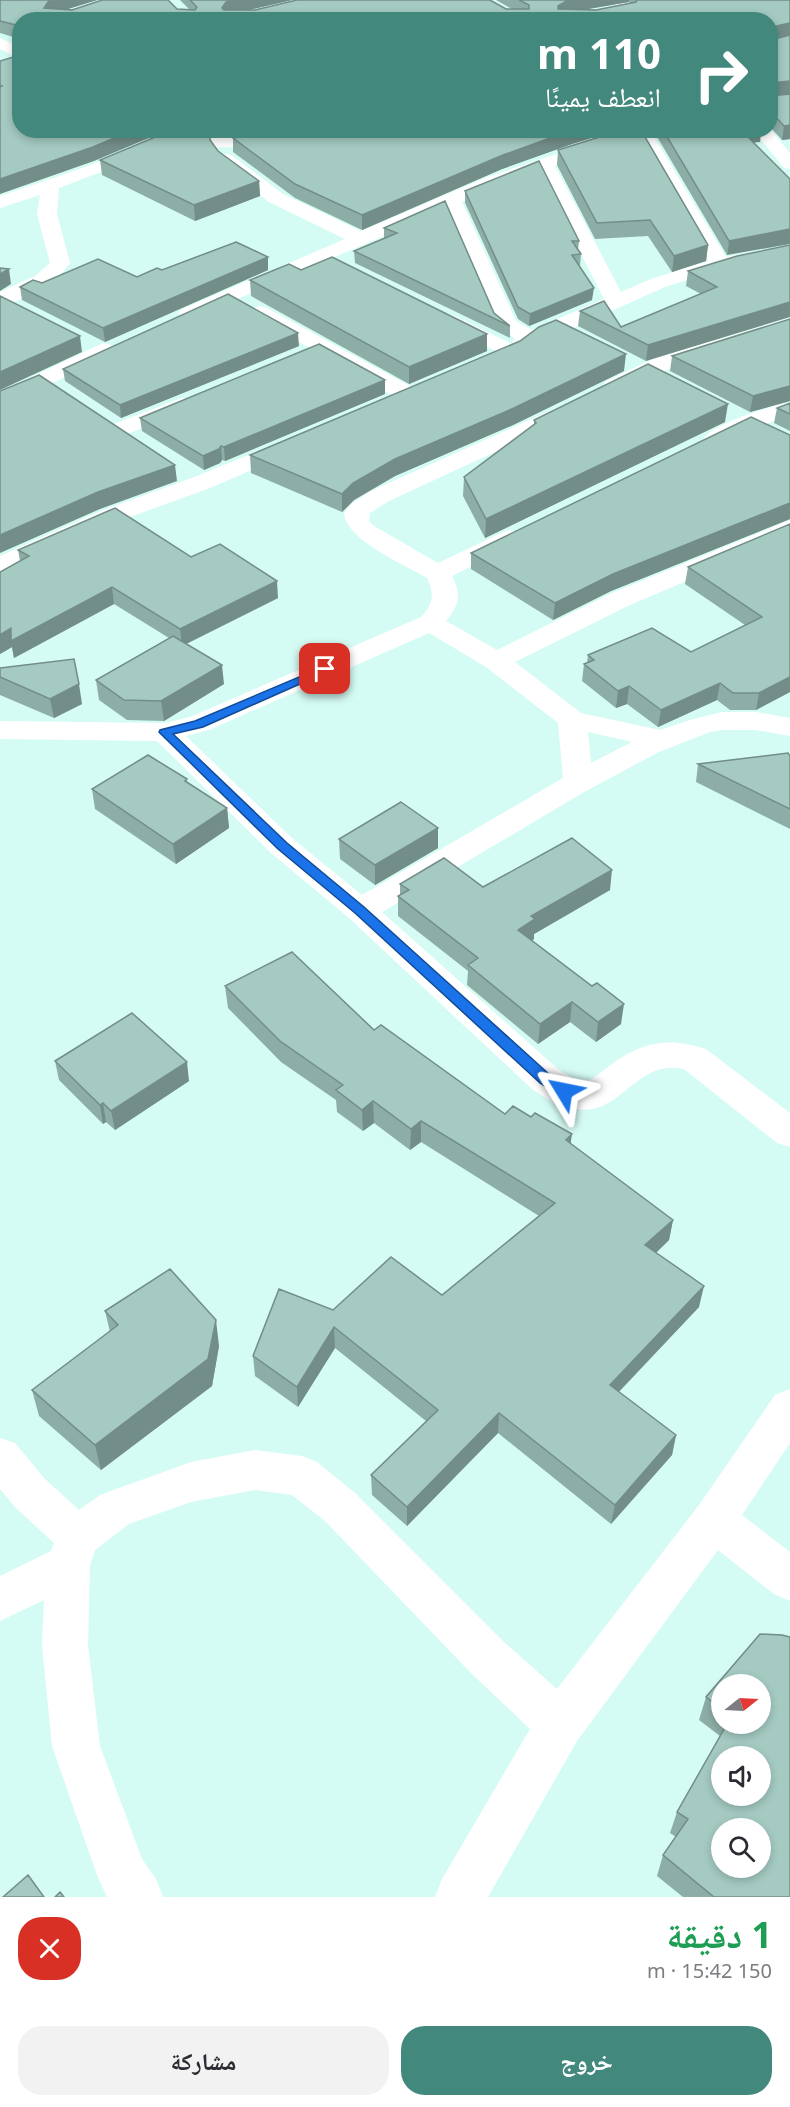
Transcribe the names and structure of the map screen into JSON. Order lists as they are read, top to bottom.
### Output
{
  "north": "right",
  "page": {
    "turn": ["110 m", "انعطف يمينًا"],
    "heading": ["1 دقيقة", "150 m · 15:42"],
    "buttons": ["خروج", "مشاركة"]
  }
}
